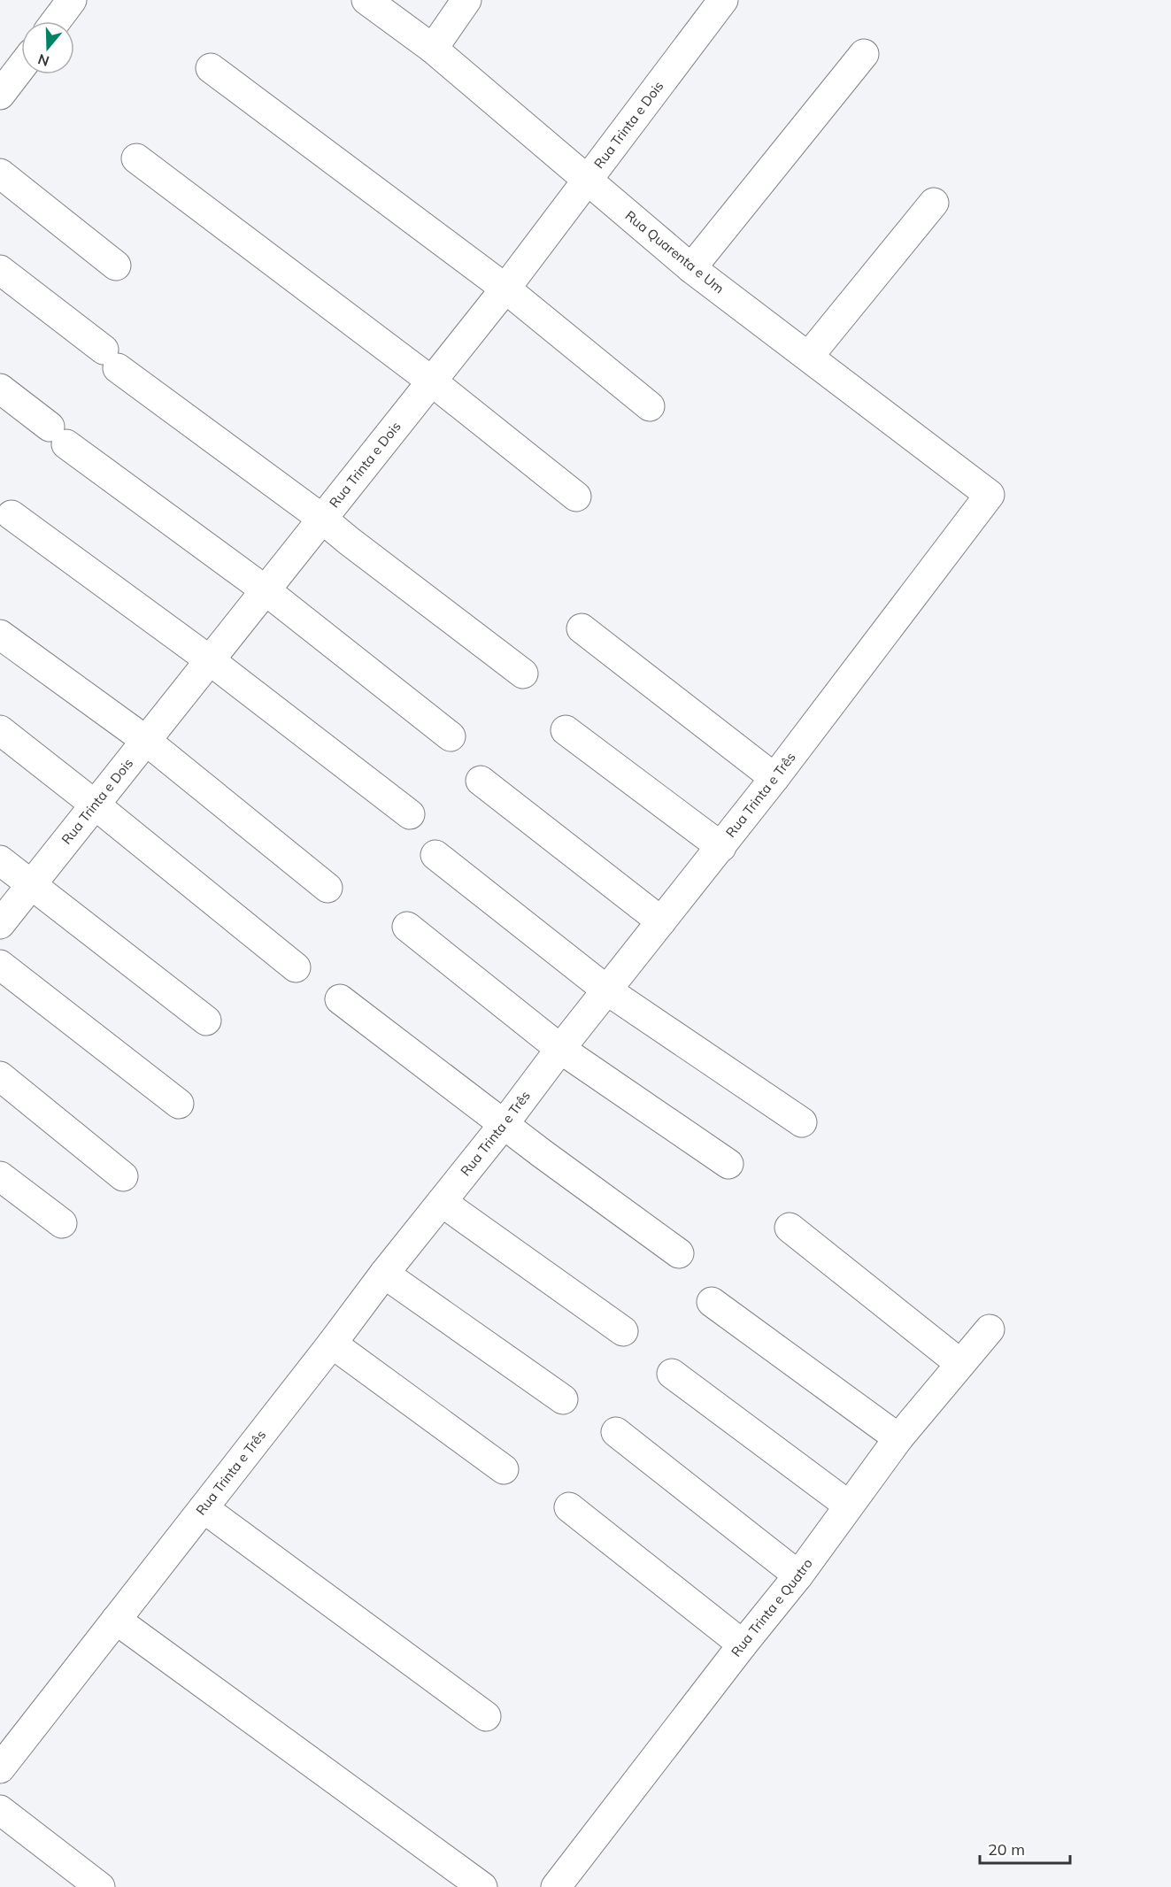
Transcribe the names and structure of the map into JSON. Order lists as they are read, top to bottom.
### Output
{
  "streets": {
    "street": [
      "Rua Trinta e Dois",
      "Rua Quarenta e Um",
      "Rua Trinta e Três",
      "Rua Trinta e Quatro"
    ]
  },
  "crossings": [
    ["Rua Trinta e Dois", "Rua Quarenta e Um"],
    ["Rua Quarenta e Um", "Rua Trinta e Três"]
  ],
  "scale_bar": "20 m",
  "north": "bottom"
}
